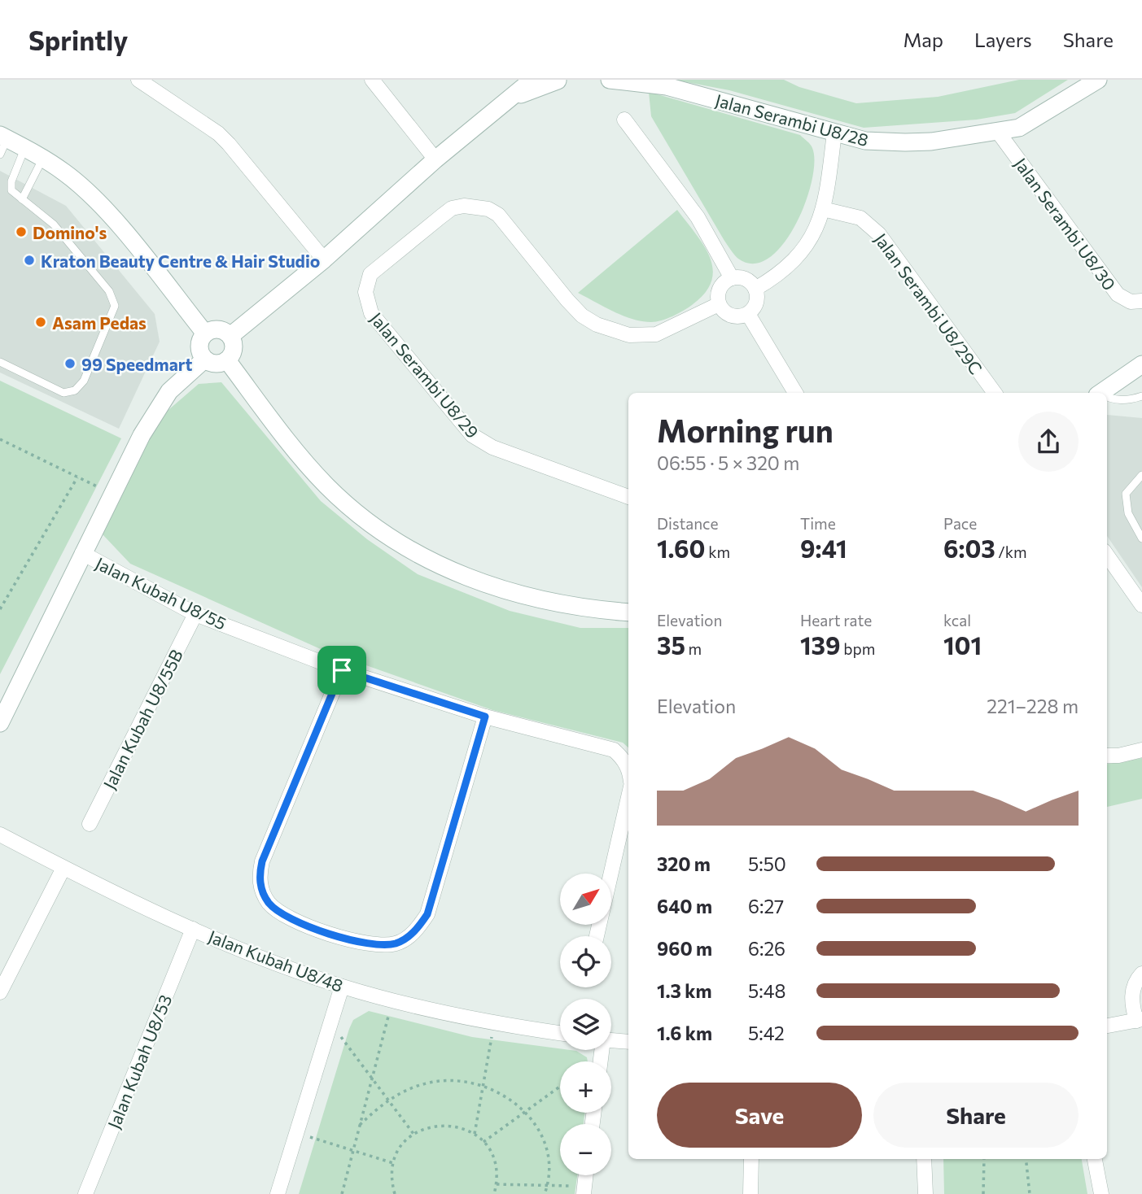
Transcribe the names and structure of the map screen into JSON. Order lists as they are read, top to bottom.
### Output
{
  "streets": {
    "street": [
      "Jalan Serambi U8/28",
      "Jalan Serambi U8/30",
      "Jalan Serambi U8/29C",
      "Jalan Serambi U8/29",
      "Jalan Kubah U8/55",
      "Jalan Kubah U8/55B",
      "Jalan Kubah U8/48",
      "Jalan Kubah U8/53"
    ]
  },
  "crossings": [
    ["Jalan Serambi U8/28", "Jalan Serambi U8/30"],
    ["Jalan Kubah U8/55", "Jalan Kubah U8/55B"],
    ["Jalan Kubah U8/48", "Jalan Kubah U8/53"]
  ],
  "places": [
    "Domino's",
    "Kraton Beauty Centre & Hair Studio",
    "Asam Pedas",
    "99 Speedmart"
  ],
  "north": "top right",
  "page": {
    "header": "Sprintly",
    "nav": ["Map", "Layers", "Share"],
    "heading": ["Morning run", "06:55 · 5 × 320 m"],
    "stats": [
      ["Distance", "1.60 km"],
      ["Time", "9:41"],
      ["Pace", "6:03 /km"],
      ["Elevation", "35 m"],
      ["Heart rate", "139 bpm"],
      ["kcal", "101"]
    ],
    "chart": ["Elevation", "221–228 m"],
    "list": [
      {
        "name": "320 m",
        "note": "5:50"
      },
      {
        "name": "640 m",
        "note": "6:27"
      },
      {
        "name": "960 m",
        "note": "6:26"
      },
      {
        "name": "1.3 km",
        "note": "5:48"
      },
      {
        "name": "1.6 km",
        "note": "5:42"
      }
    ],
    "map_buttons": ["+", "−"],
    "buttons": ["Save", "Share"]
  }
}
